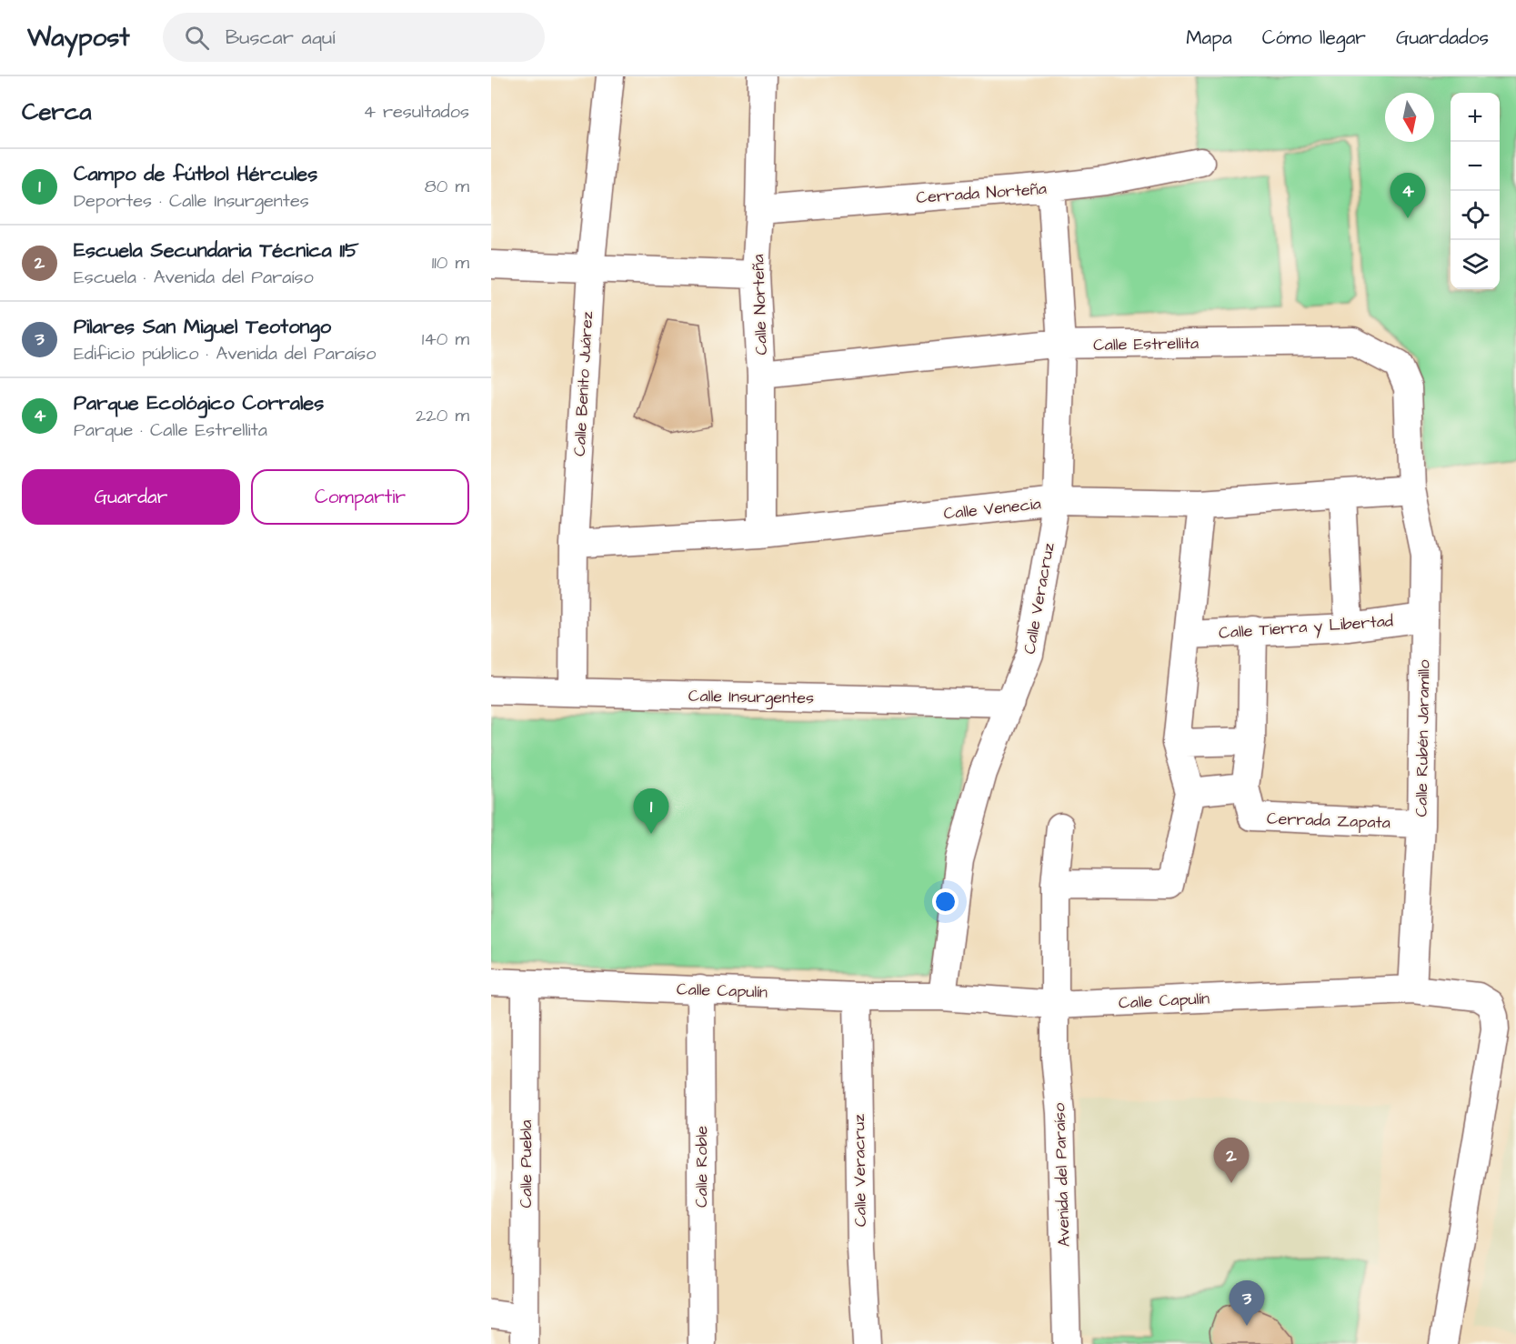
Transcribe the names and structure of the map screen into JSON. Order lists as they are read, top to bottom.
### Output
{
  "streets": {
    "street": [
      "Cerrada Norteña",
      "Calle Norteña",
      "Calle Estrellita",
      "Calle Benito Juárez",
      "Calle Venecia",
      "Calle Veracruz",
      "Calle Tierra y Libertad",
      "Calle Insurgentes",
      "Calle Rubén Jaramillo",
      "Cerrada Zapata",
      "Calle Capulín",
      "Calle Puebla",
      "Calle Roble",
      "Avenida del Paraíso"
    ]
  },
  "crossings": [
    ["Cerrada Norteña", "Calle Norteña"],
    ["Cerrada Norteña", "Calle Veracruz"],
    ["Calle Norteña", "Calle Estrellita"],
    ["Calle Norteña", "Calle Venecia"],
    ["Calle Estrellita", "Calle Venecia"],
    ["Calle Estrellita", "Calle Veracruz"],
    ["Calle Estrellita", "Calle Rubén Jaramillo"],
    ["Calle Benito Juárez", "Calle Venecia"],
    ["Calle Benito Juárez", "Calle Insurgentes"],
    ["Calle Venecia", "Calle Veracruz"],
    ["Calle Venecia", "Calle Rubén Jaramillo"],
    ["Calle Veracruz", "Calle Insurgentes"],
    ["Calle Veracruz", "Calle Capulín"],
    ["Calle Tierra y Libertad", "Calle Rubén Jaramillo"],
    ["Calle Rubén Jaramillo", "Cerrada Zapata"],
    ["Calle Rubén Jaramillo", "Calle Capulín"],
    ["Calle Capulín", "Calle Puebla"],
    ["Calle Capulín", "Calle Roble"],
    ["Calle Capulín", "Avenida del Paraíso"]
  ],
  "north": "bottom",
  "page": {
    "header": "Waypost",
    "search": "Buscar aquí",
    "nav": ["Mapa", "Cómo llegar", "Guardados"],
    "heading": ["Cerca", "4 resultados"],
    "map_buttons": ["+", "−"],
    "list": [
      {
        "mark": "1",
        "name": "Campo de fútbol Hércules",
        "note": "Deportes · Calle Insurgentes",
        "value": "80 m"
      },
      {
        "mark": "2",
        "name": "Escuela Secundaria Técnica 115",
        "note": "Escuela · Avenida del Paraíso",
        "value": "110 m"
      },
      {
        "mark": "3",
        "name": "Pilares San Miguel Teotongo",
        "note": "Edificio público · Avenida del Paraíso",
        "value": "140 m"
      },
      {
        "mark": "4",
        "name": "Parque Ecológico Corrales",
        "note": "Parque · Calle Estrellita",
        "value": "220 m"
      }
    ],
    "pins": [
      "4",
      "1",
      "2",
      "3"
    ],
    "buttons": ["Guardar", "Compartir"]
  }
}
